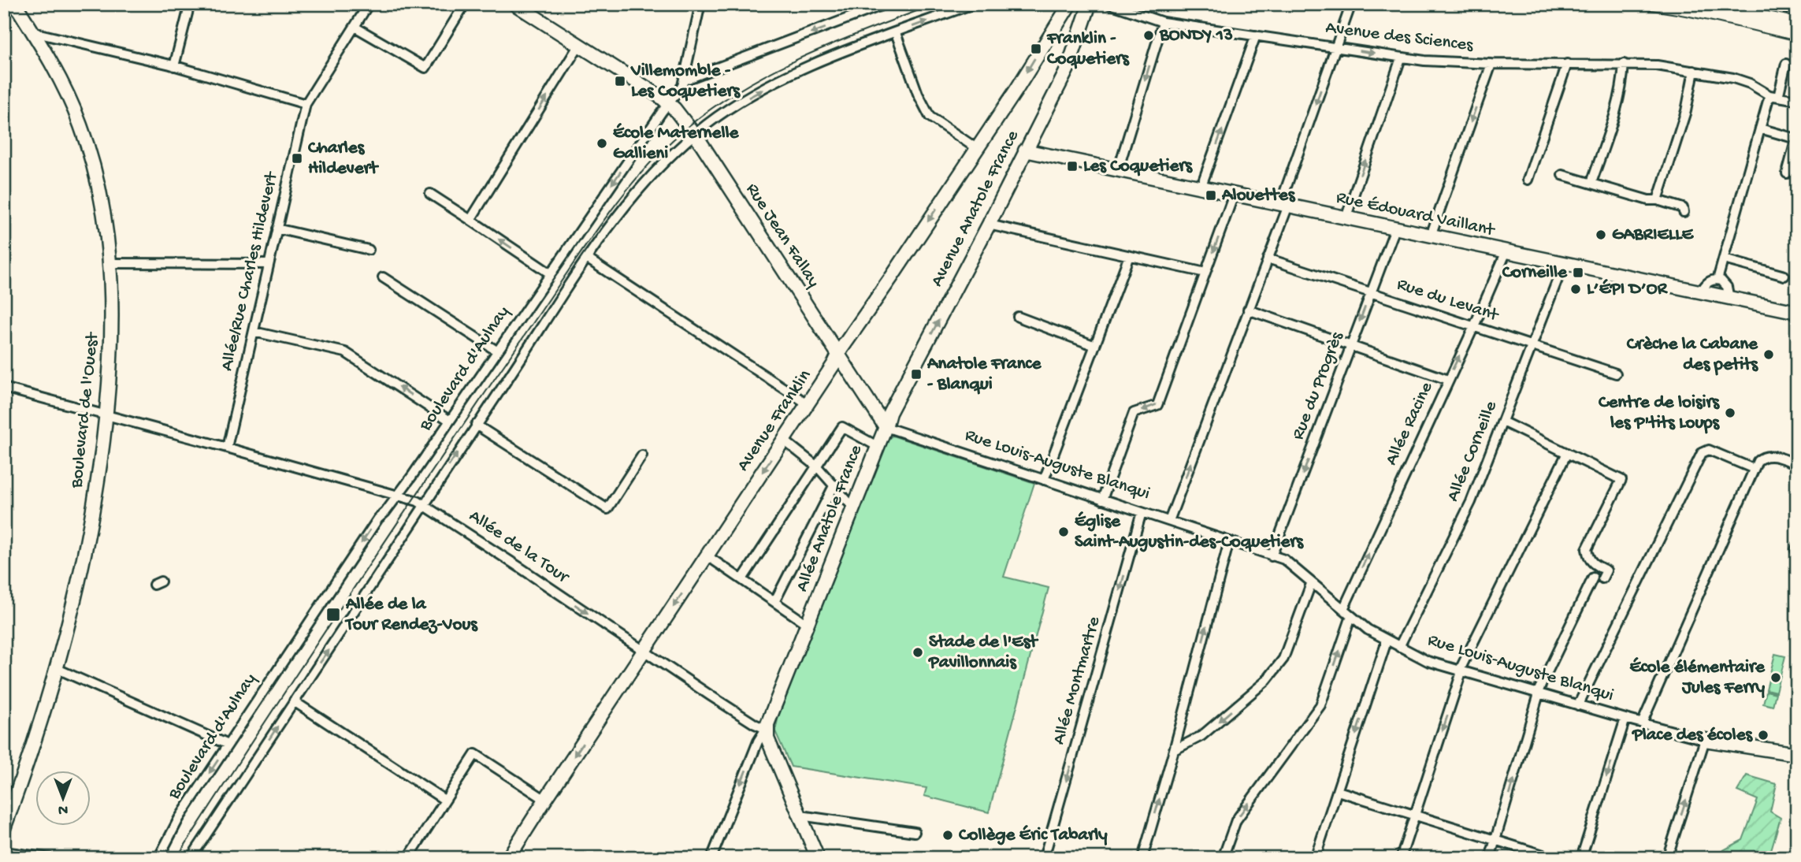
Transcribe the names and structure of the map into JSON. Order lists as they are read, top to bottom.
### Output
{
  "streets": {
    "street": [
      "Avenue des Sciences",
      "Avenue Anatole France",
      "Rue Édouard Vaillant",
      "Rue Jean Fallay",
      "Allée/Rue Charles Hildevert",
      "Rue du Levant",
      "Boulevard d'Aulnay",
      "Rue du Progrès",
      "Boulevard de l'Ouest",
      "Avenue Franklin",
      "Allée Racine",
      "Allée Corneille",
      "Rue Louis-Auguste Blanqui",
      "Allée Anatole France",
      "Allée de la Tour",
      "Allée Montmartre"
    ]
  },
  "crossings": [
    ["Avenue Anatole France", "Rue Édouard Vaillant"],
    ["Avenue Anatole France", "Rue Jean Fallay"],
    ["Avenue Anatole France", "Rue Louis-Auguste Blanqui"],
    ["Avenue Anatole France", "Allée Anatole France"],
    ["Rue Édouard Vaillant", "Rue du Progrès"],
    ["Rue Édouard Vaillant", "Allée Racine"],
    ["Rue Édouard Vaillant", "Allée Corneille"],
    ["Rue Jean Fallay", "Boulevard d'Aulnay"],
    ["Rue Jean Fallay", "Avenue Franklin"],
    ["Rue Jean Fallay", "Rue Louis-Auguste Blanqui"],
    ["Rue Jean Fallay", "Allée Anatole France"],
    ["Allée/Rue Charles Hildevert", "Allée de la Tour"],
    ["Rue du Levant", "Rue du Progrès"],
    ["Rue du Levant", "Allée Racine"],
    ["Rue du Levant", "Allée Corneille"],
    ["Boulevard d'Aulnay", "Allée de la Tour"],
    ["Rue du Progrès", "Rue Louis-Auguste Blanqui"],
    ["Boulevard de l'Ouest", "Allée de la Tour"],
    ["Avenue Franklin", "Allée de la Tour"],
    ["Allée Racine", "Rue Louis-Auguste Blanqui"],
    ["Allée Corneille", "Rue Louis-Auguste Blanqui"],
    ["Rue Louis-Auguste Blanqui", "Allée Anatole France"],
    ["Rue Louis-Auguste Blanqui", "Allée Montmartre"],
    ["Allée Anatole France", "Allée de la Tour"]
  ],
  "one_way": [
    "Avenue Anatole France",
    "Rue du Progrès",
    "Allée Racine",
    "Allée Montmartre"
  ],
  "places": {
    "other": [
      "BONDY 13",
      "École Maternelle Gallieni",
      "GABRIELLE",
      "L’ÉPI D’OR",
      "Crèche la Cabane des petits",
      "Centre de loisirs les P'tits Loups",
      "Église Saint-Augustin-des-Coquetiers",
      "Stade de l'Est Pavillonnais",
      "École élémentaire Jules Ferry",
      "Place des écoles",
      "Collège Éric Tabarly"
    ],
    "transit": [
      "Franklin - Coquetiers",
      "Villemomble - Les Coquetiers",
      "Charles Hildevert",
      "Les Coquetiers",
      "Alouettes",
      "Corneille",
      "Anatole France - Blanqui",
      "Allée de la Tour Rendez-Vous"
    ]
  },
  "north": "bottom"
}
